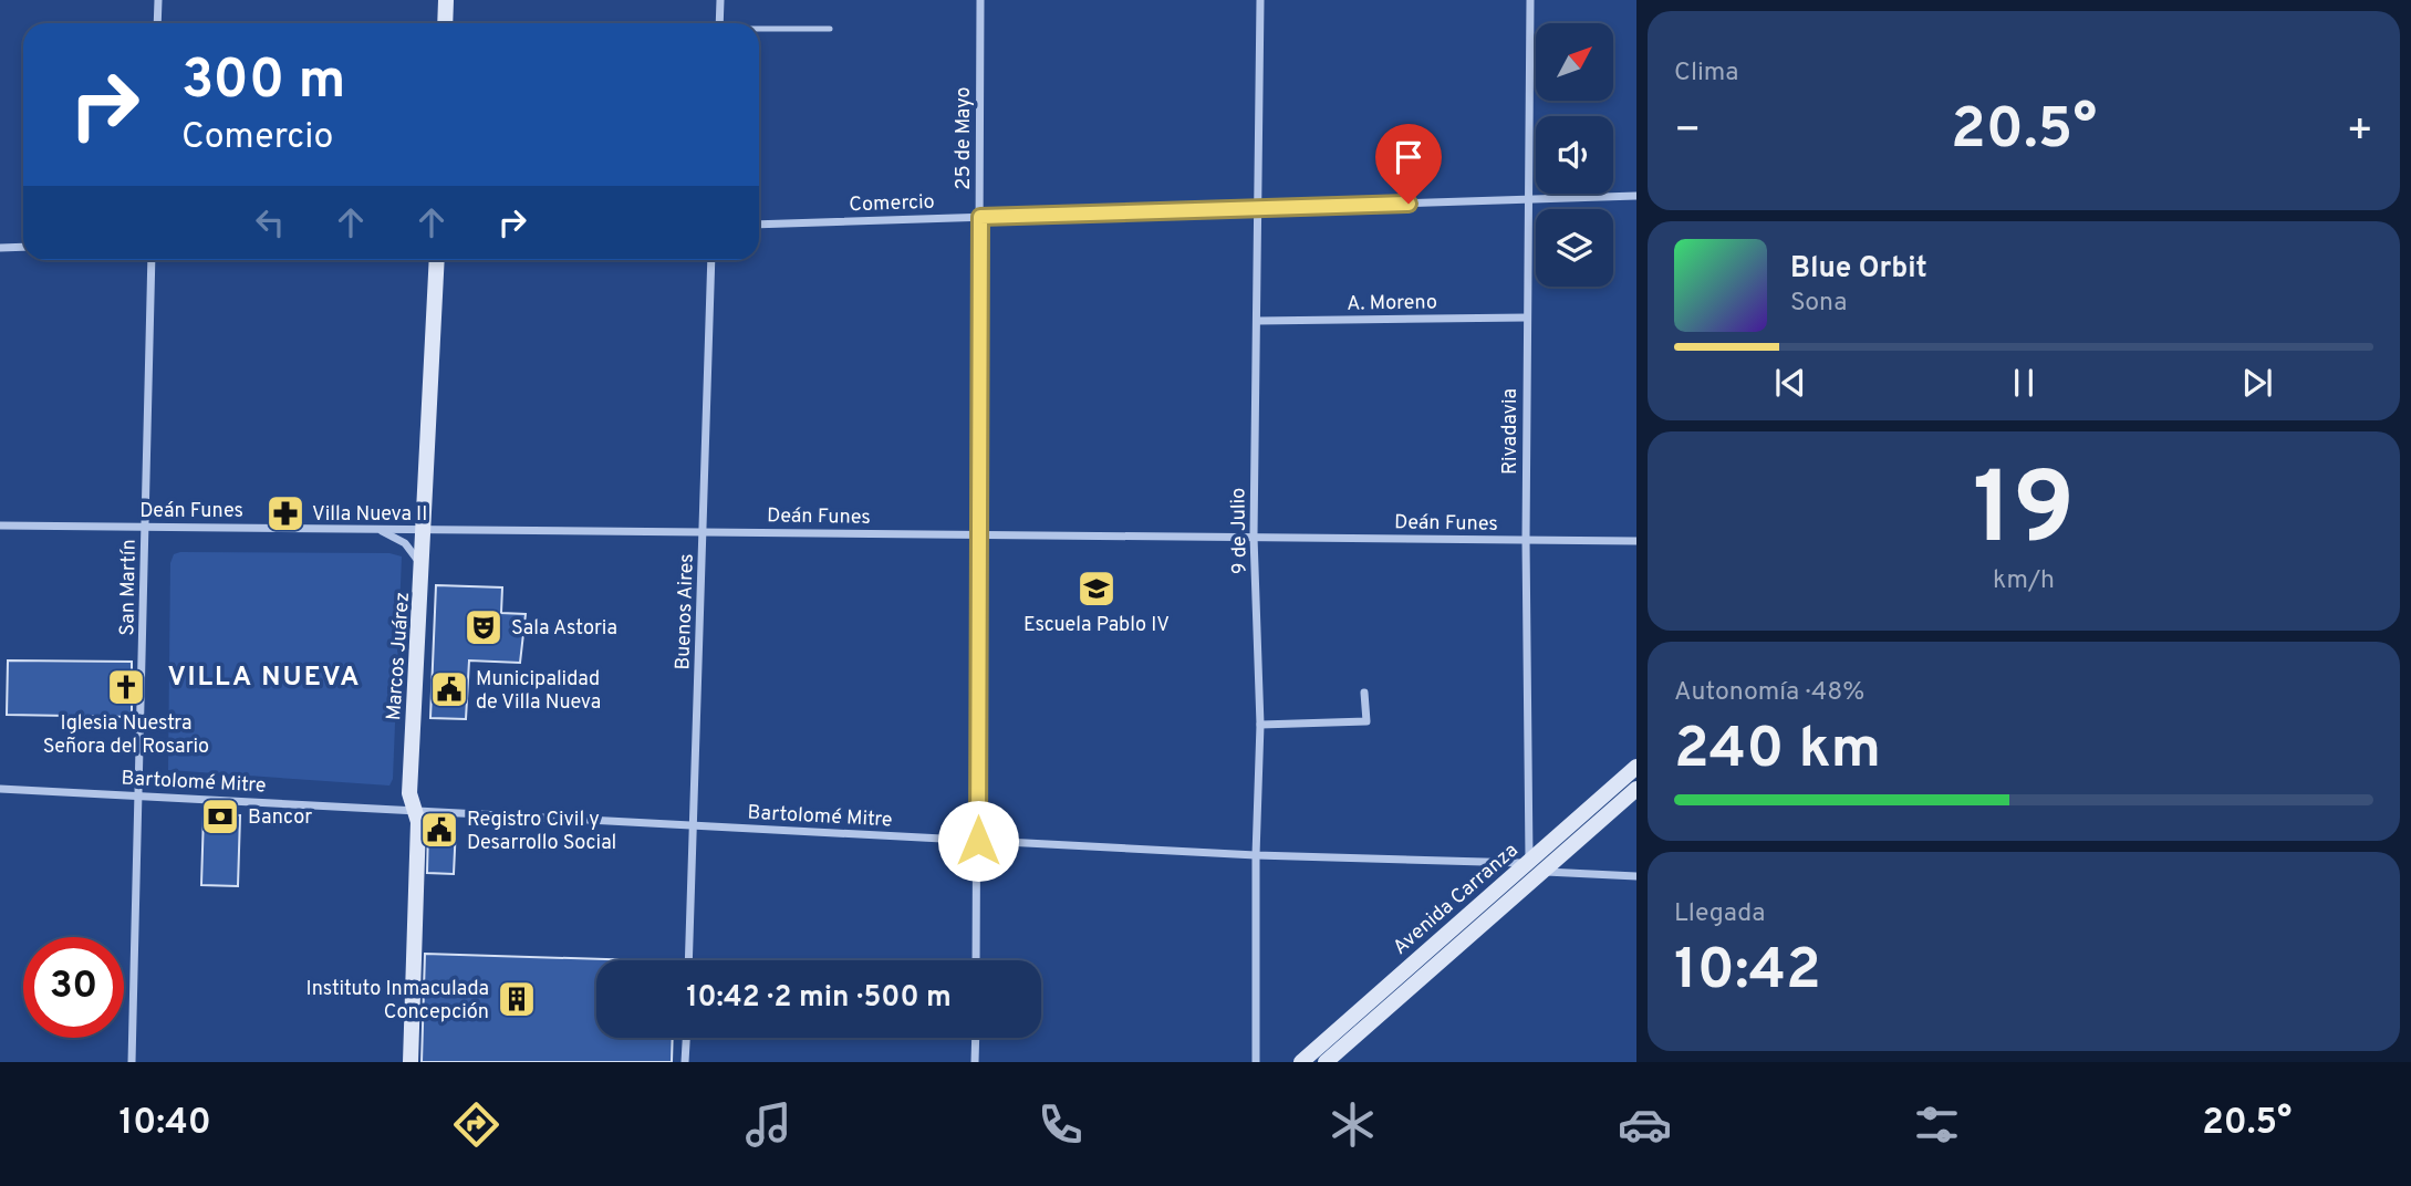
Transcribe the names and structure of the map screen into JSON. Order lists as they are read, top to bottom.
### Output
{
  "streets": {
    "main road": ["Marcos Juárez", "Avenida Carranza"],
    "street": [
      "25 de Mayo",
      "Comercio",
      "A. Moreno",
      "Rivadavia",
      "Deán Funes",
      "9 de Julio",
      "San Martín",
      "Buenos Aires",
      "Bartolomé Mitre"
    ]
  },
  "crossings": [
    ["25 de Mayo", "Comercio"],
    ["25 de Mayo", "Deán Funes"],
    ["25 de Mayo", "Bartolomé Mitre"],
    ["Comercio", "Rivadavia"],
    ["Comercio", "9 de Julio"],
    ["A. Moreno", "Rivadavia"],
    ["A. Moreno", "9 de Julio"],
    ["Rivadavia", "Deán Funes"],
    ["Rivadavia", "Bartolomé Mitre"],
    ["Rivadavia", "Avenida Carranza"],
    ["Deán Funes", "9 de Julio"],
    ["Deán Funes", "San Martín"],
    ["Deán Funes", "Buenos Aires"],
    ["Deán Funes", "Marcos Juárez"],
    ["9 de Julio", "Bartolomé Mitre"],
    ["San Martín", "Bartolomé Mitre"],
    ["Buenos Aires", "Bartolomé Mitre"],
    ["Marcos Juárez", "Bartolomé Mitre"],
    ["Bartolomé Mitre", "Avenida Carranza"]
  ],
  "districts": ["VILLA NUEVA"],
  "places": {
    "pharmacy": ["Villa Nueva II"],
    "school or university": ["Escuela Pablo IV"],
    "theatre": ["Sala Astoria"],
    "church": ["Iglesia Nuestra Señora del Rosario"],
    "public building": ["Municipalidad de Villa Nueva", "Registro Civil y Desarrollo Social"],
    "bank": ["Bancor"],
    "building": ["Instituto Inmaculada Concepción"]
  },
  "north": "top right",
  "page": {
    "tile": [
      "Clima",
      ["19", "km/h"],
      ["Autonomía · 48%", "240 km"],
      ["Llegada", "10:42"]
    ],
    "turn": ["300 m", "Comercio"],
    "heat": ["−", "20.5°", "+"],
    "song": ["Blue Orbit", "Sona"],
    "limit": "30",
    "trip": "10:42 · 2 min · 500 m",
    "tabs": ["10:40", "20.5°"]
  }
}
